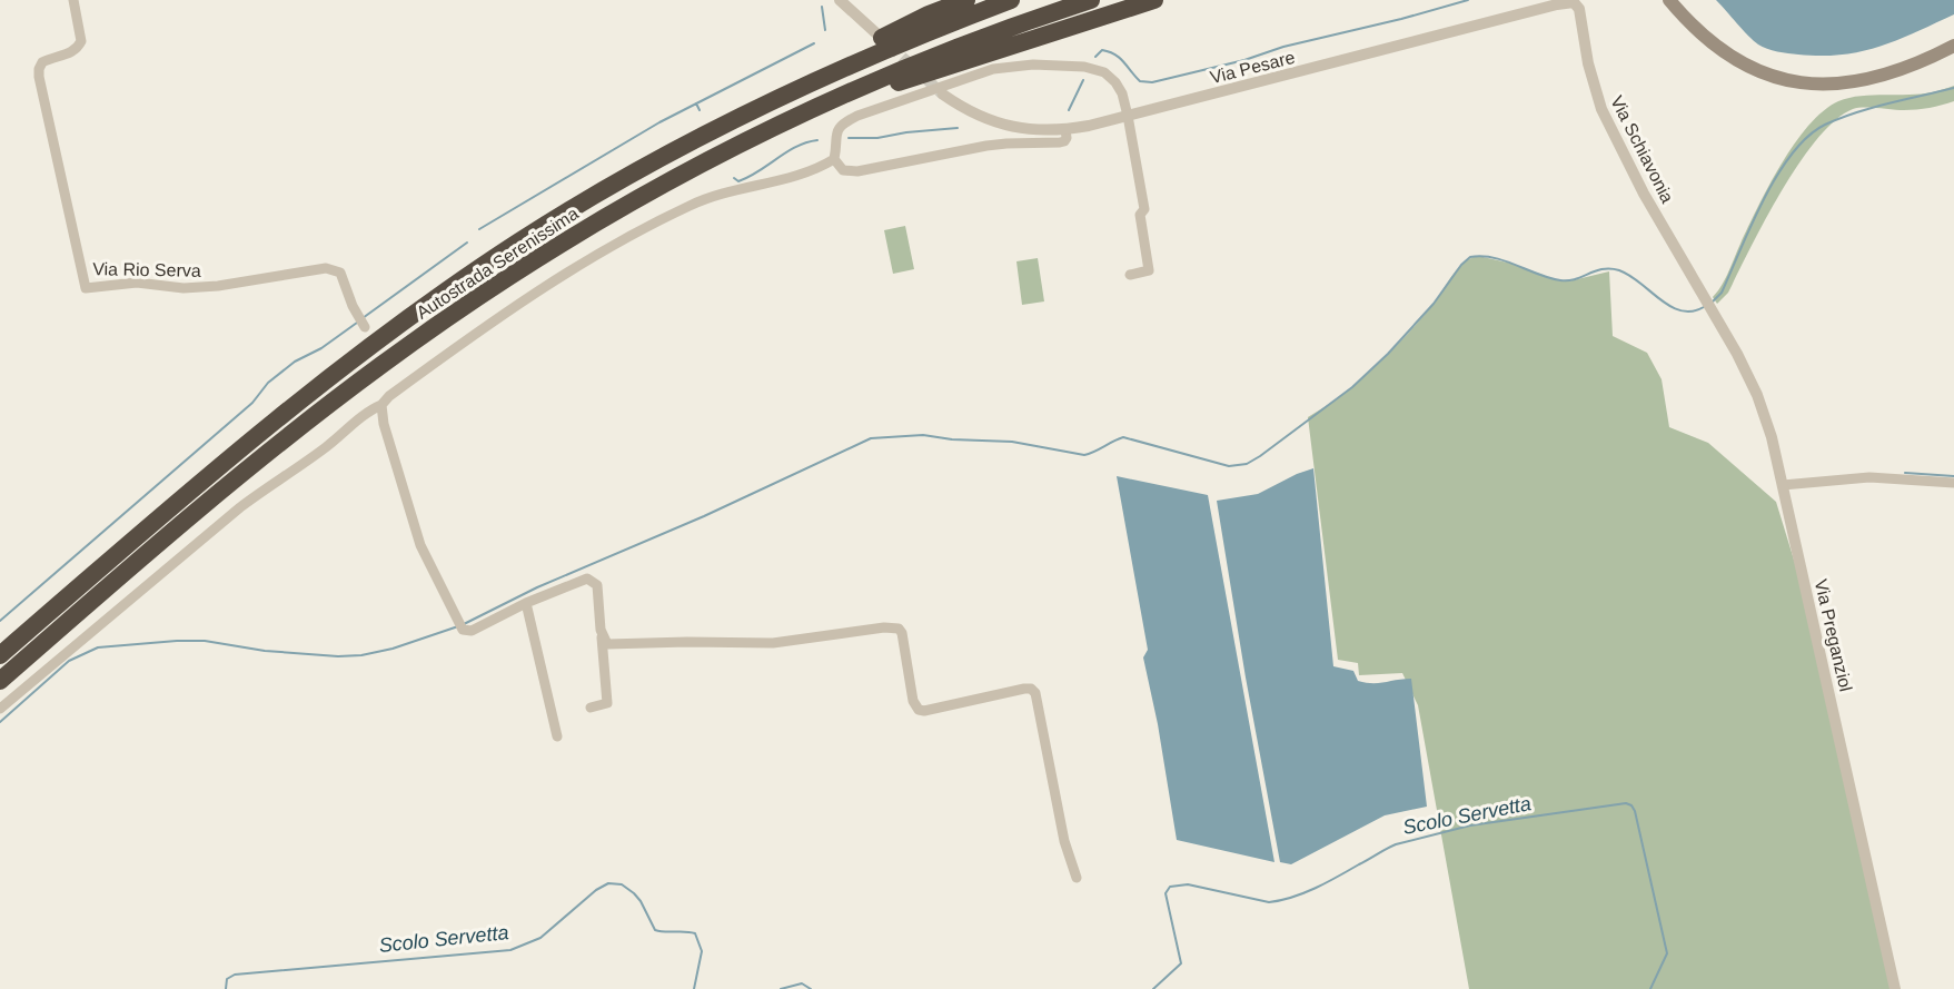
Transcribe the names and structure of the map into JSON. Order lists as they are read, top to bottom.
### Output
{
  "streets": {
    "highway": ["Autostrada Serenissima"],
    "street": [
      "Via Pesare",
      "Via Schiavonia",
      "Via Rio Serva",
      "Via Preganziol"
    ]
  },
  "crossings": [
    ["Via Pesare", "Via Schiavonia"],
    ["Via Schiavonia", "Via Preganziol"]
  ],
  "water": ["Scolo Servetta"]
}
